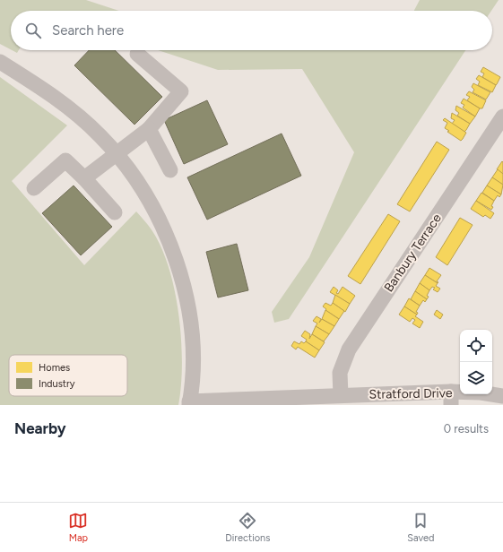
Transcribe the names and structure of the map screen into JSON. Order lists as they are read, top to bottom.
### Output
{
  "streets": {
    "street": ["Banbury Terrace", "Stratford Drive"]
  },
  "crossings": [
    ["Banbury Terrace", "Stratford Drive"]
  ],
  "legend": ["Homes", "Industry"],
  "page": {
    "search": "Search here",
    "heading": ["Nearby", "0 results"],
    "nav": ["Map", "Directions", "Saved"]
  }
}
